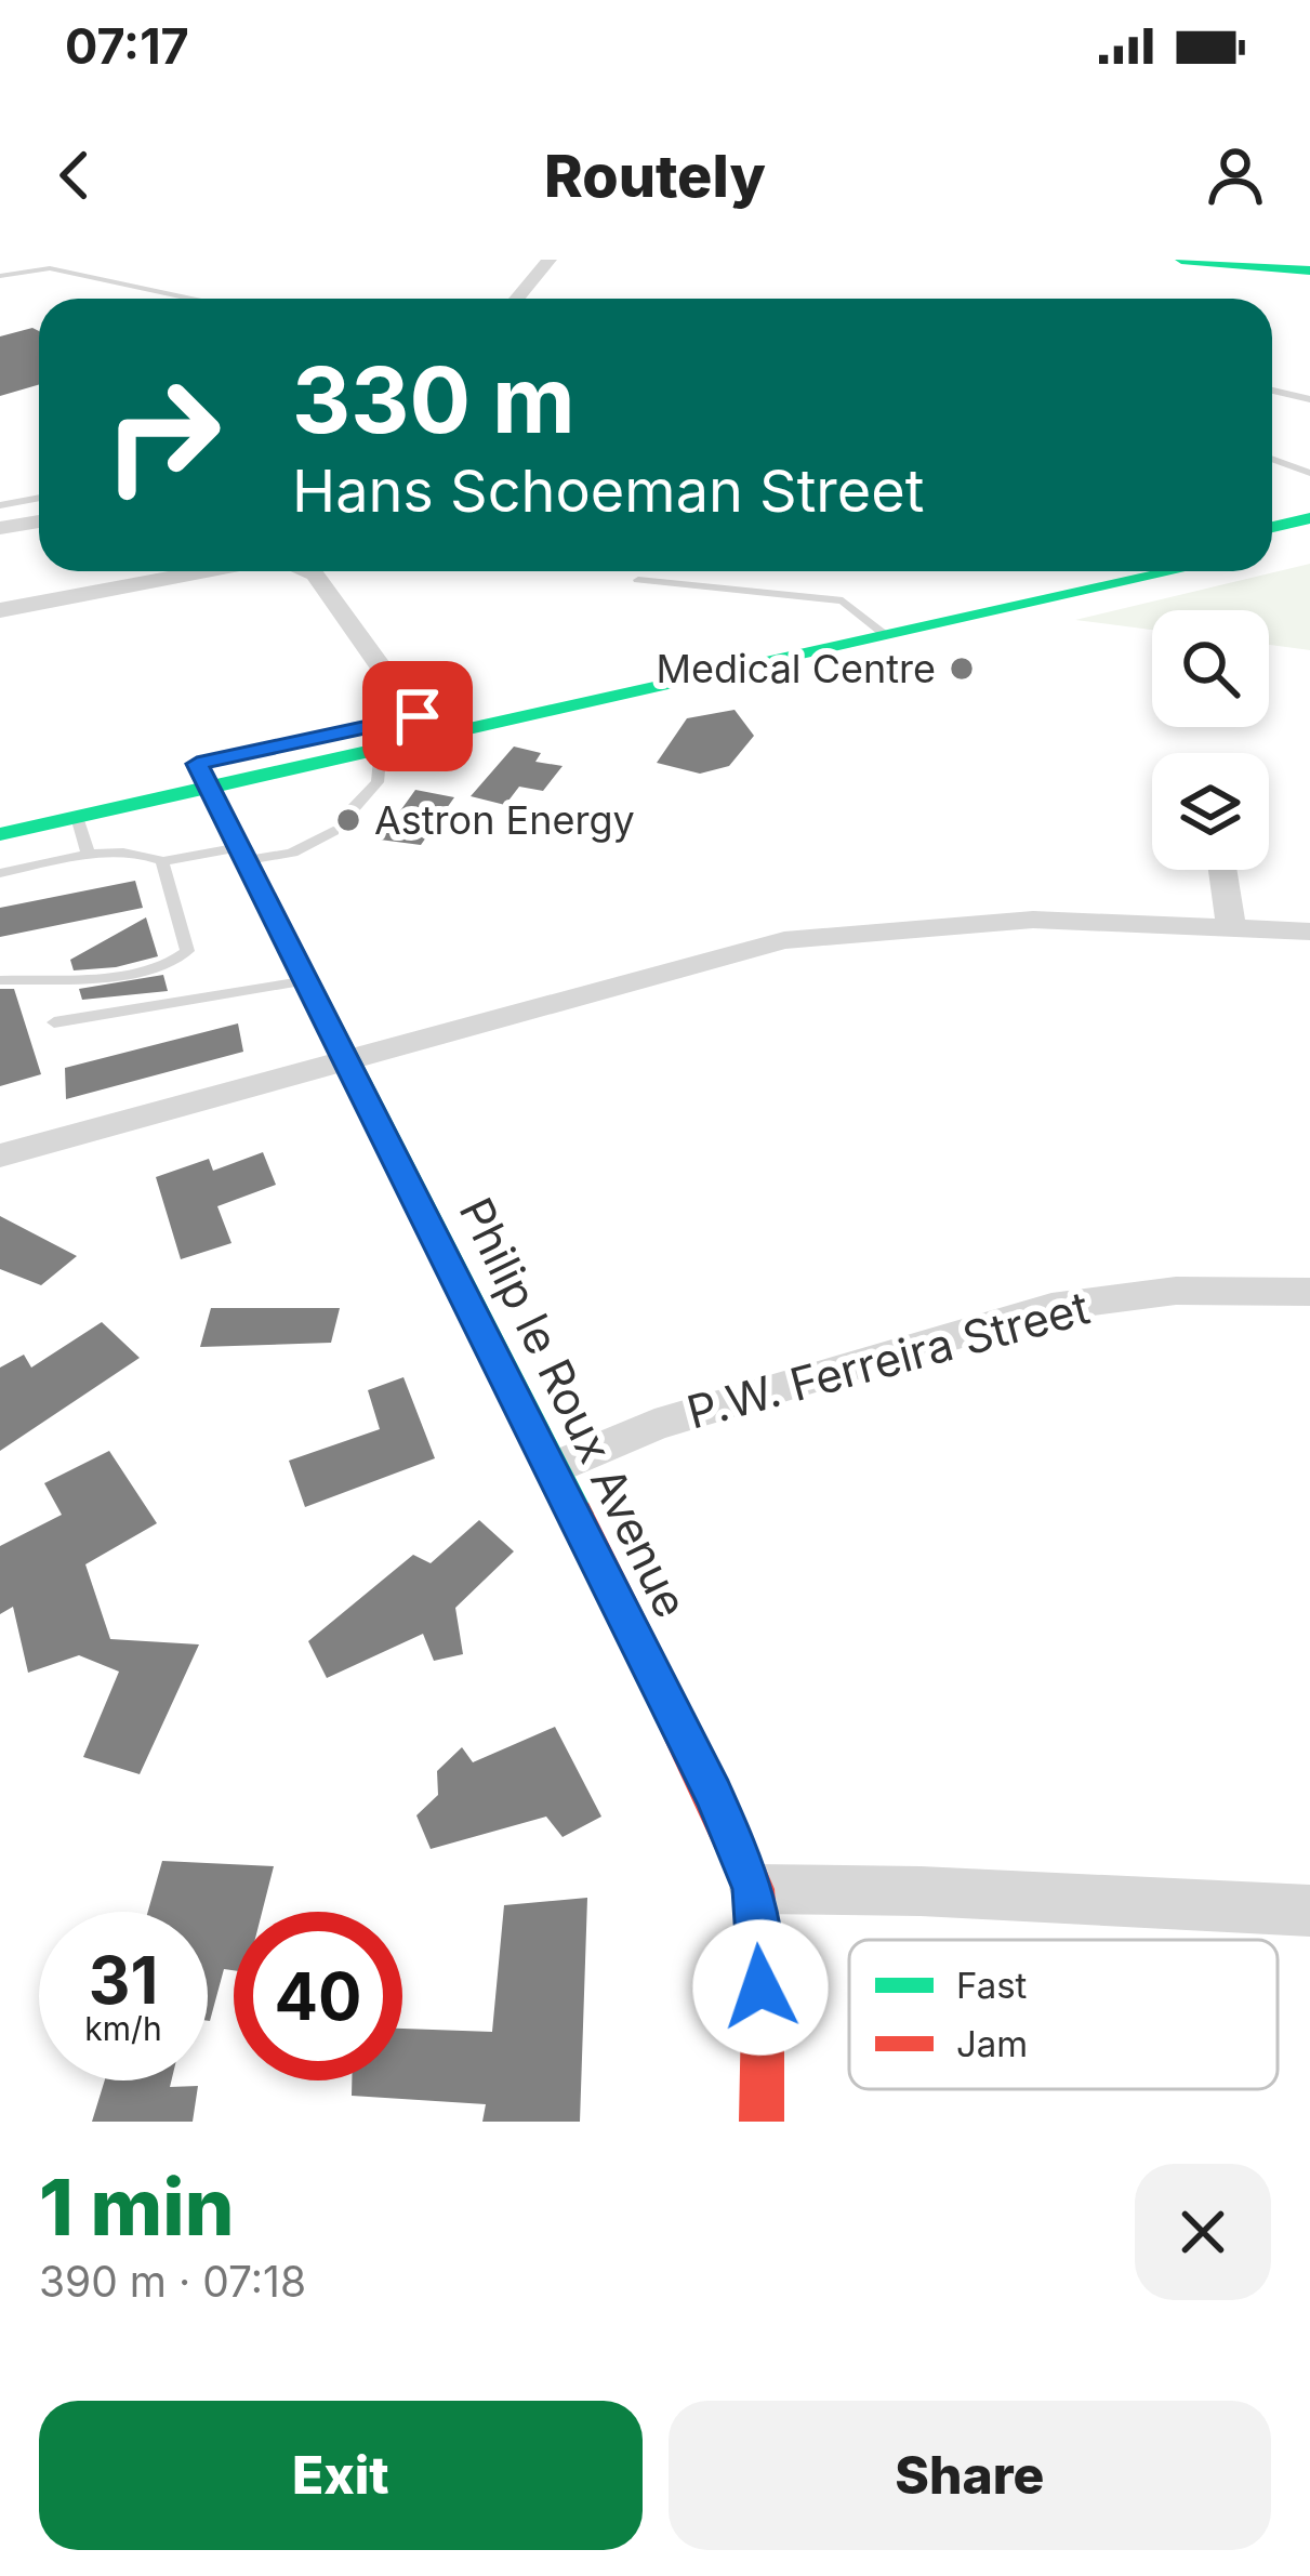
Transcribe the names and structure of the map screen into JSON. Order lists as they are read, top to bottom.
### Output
{
  "streets": {
    "main road": ["Philip le Roux Avenue"],
    "street": ["P.W. Ferreira Street"]
  },
  "crossings": [
    ["P.W. Ferreira Street", "Philip le Roux Avenue"]
  ],
  "places": ["Medical Centre", "Astron Energy"],
  "legend": ["Fast", "Jam"],
  "page": {
    "status": "07:17",
    "header": "Routely",
    "turn": ["330 m", "Hans Schoeman Street"],
    "speed": "31 km/h",
    "limit": "40",
    "heading": ["1 min", "390 m · 07:18"],
    "buttons": ["Exit", "Share"]
  }
}
